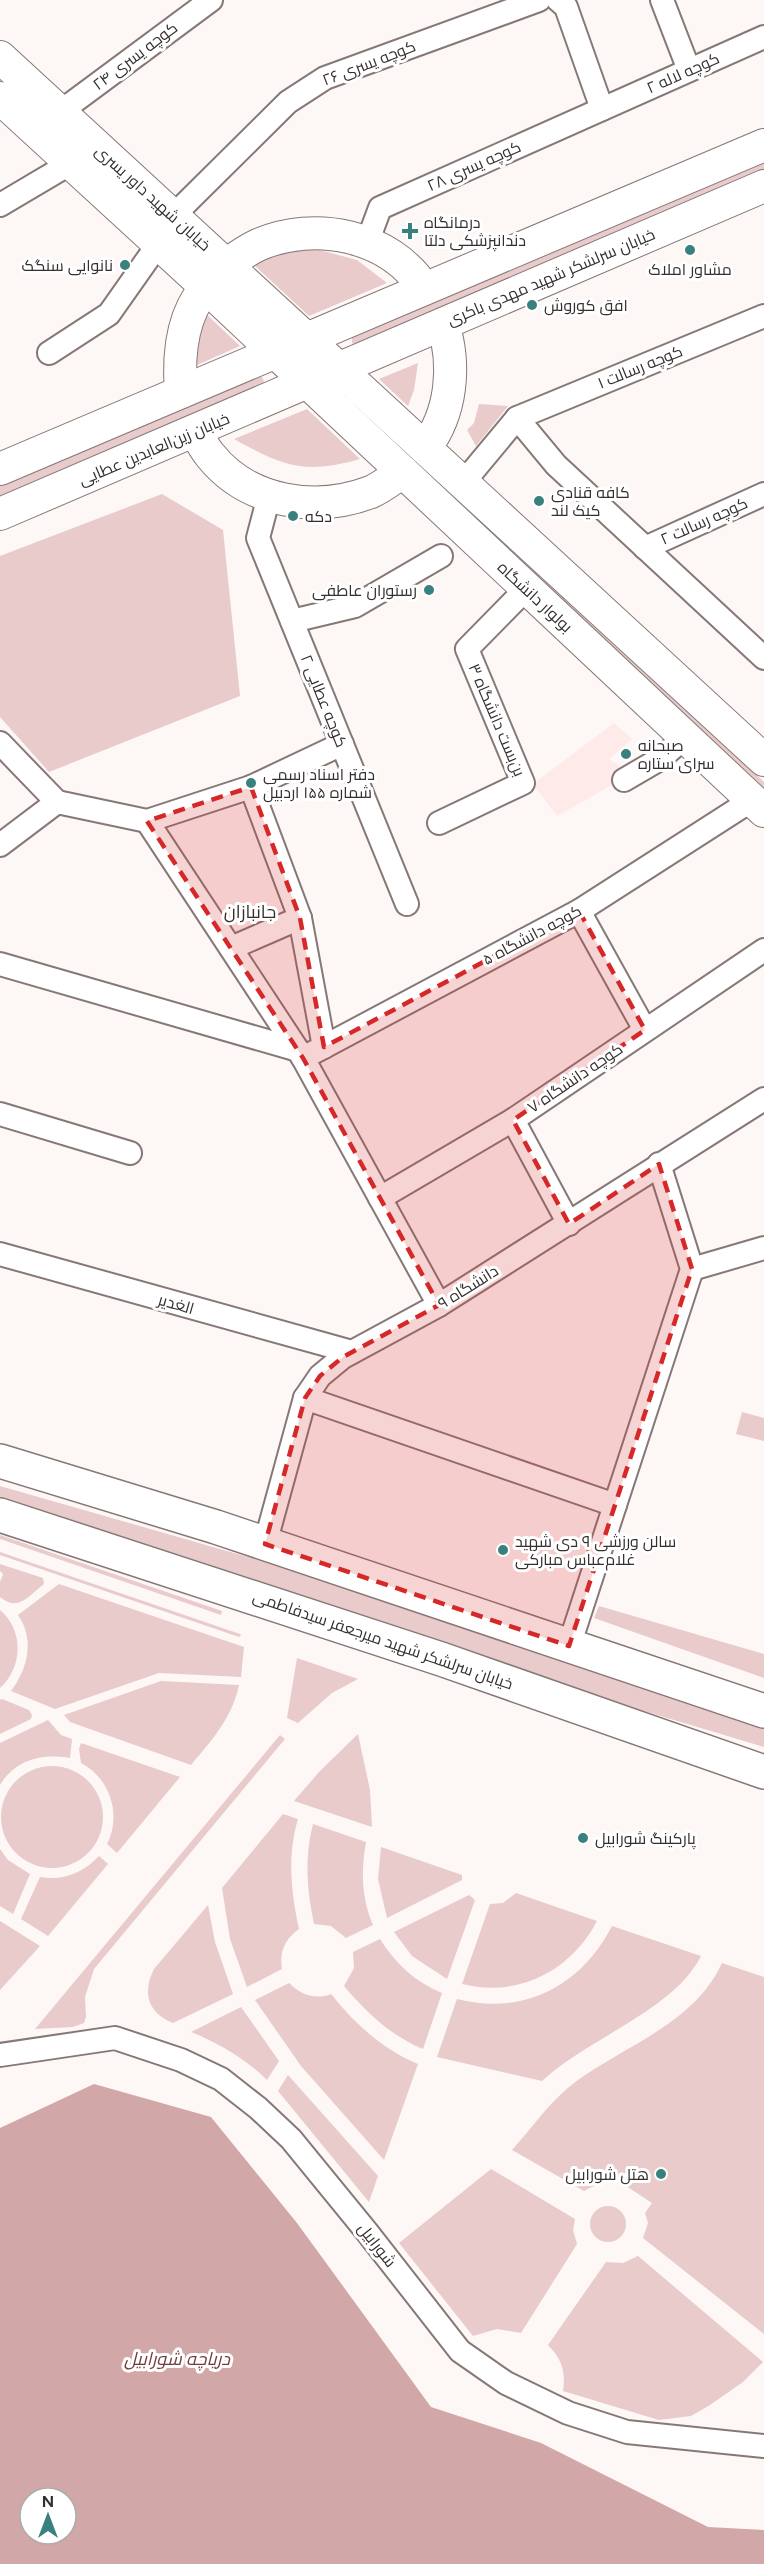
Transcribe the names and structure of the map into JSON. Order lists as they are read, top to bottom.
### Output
{
  "streets": {
    "main road": [
      "خیابان شهید داور یسری",
      "خیابان سرلشکر شهید مهدی باکری",
      "خیابان زین‌العابدین عطایی",
      "بولوار دانشگاه",
      "خیابان سرلشکر شهید میرجعفر سیدفاطمی"
    ],
    "street": [
      "کوچه یسری ۲۴",
      "کوچه یسری ۲۶",
      "کوچه لاله ۲",
      "کوچه یسری ۲۸",
      "کوچه رسالت ۱",
      "کوچه رسالت ۲",
      "کوچه عطایی ۲",
      "بن‌بست دانشگاه ۳",
      "کوچه دانشگاه ۵",
      "کوچه دانشگاه ۷",
      "دانشگاه ۹",
      "الغدیر",
      "شورابیل"
    ]
  },
  "crossings": [
    ["کوچه یسری ۲۴", "خیابان شهید داور یسری"],
    ["کوچه یسری ۲۶", "خیابان شهید داور یسری"],
    ["کوچه لاله ۲", "کوچه یسری ۲۸"],
    ["خیابان شهید داور یسری", "خیابان سرلشکر شهید مهدی باکری"],
    ["خیابان شهید داور یسری", "خیابان زین‌العابدین عطایی"],
    ["خیابان شهید داور یسری", "بولوار دانشگاه"],
    ["خیابان سرلشکر شهید مهدی باکری", "خیابان زین‌العابدین عطایی"],
    ["خیابان سرلشکر شهید مهدی باکری", "بولوار دانشگاه"],
    ["خیابان زین‌العابدین عطایی", "بولوار دانشگاه"],
    ["بولوار دانشگاه", "بن‌بست دانشگاه ۳"],
    ["بولوار دانشگاه", "کوچه دانشگاه ۵"],
    ["دانشگاه ۹", "الغدیر"]
  ],
  "districts": ["جانبازان"],
  "water": ["دریاچه شورابیل"],
  "places": {
    "health": ["درمانگاه دندانپزشکی دلتا"],
    "other": [
      "مشاور املاک",
      "نانوایی سنگک",
      "افق کوروش",
      "کافه قنادی کیک لند",
      "دکه",
      "رستوران عاطفی",
      "صبحانه سرای ستاره",
      "دفتر اسناد رسمی شماره ۱۵۵ اردبیل",
      "سالن ورزشی ۹ دی شهید غلام‌عباس مبارکی",
      "پارکینگ شورابیل",
      "هتل شورابیل"
    ]
  },
  "north": "top"
}
